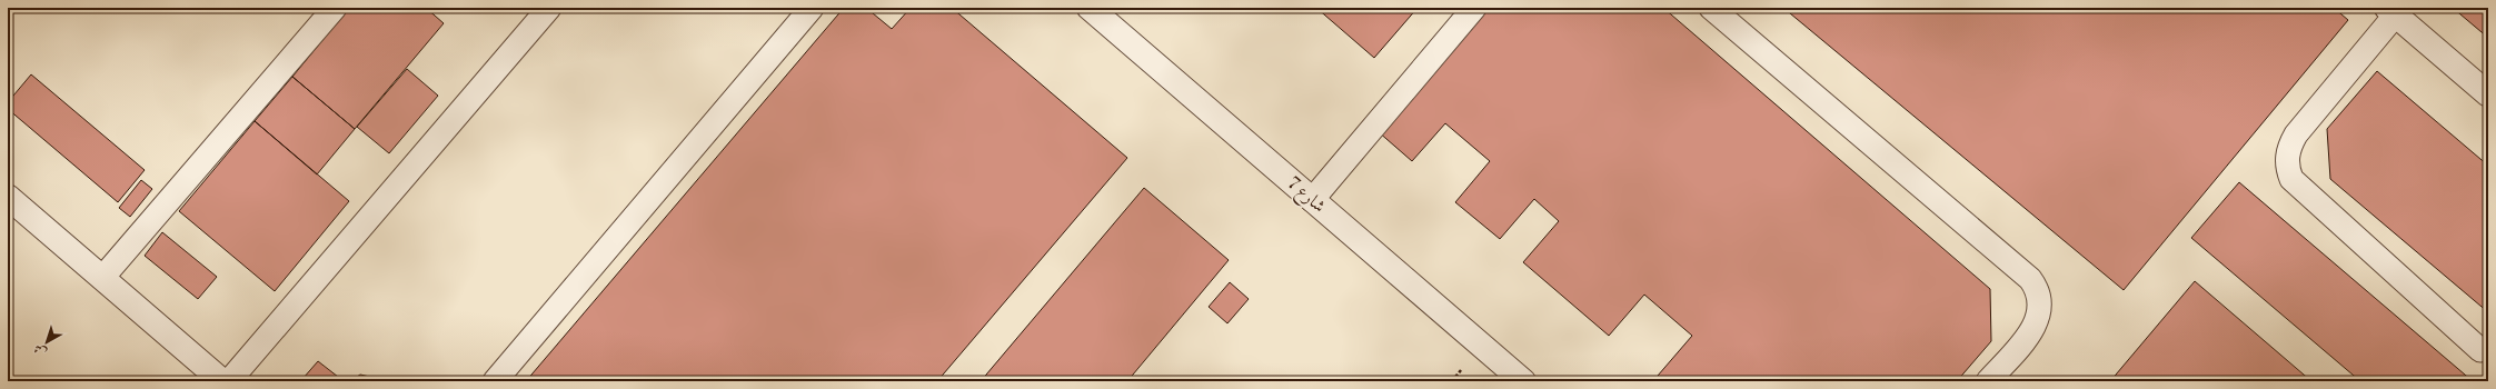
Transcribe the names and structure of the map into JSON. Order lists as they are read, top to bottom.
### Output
{
  "streets": {
    "street": ["شارع 7"]
  },
  "north": "bottom left"
}
